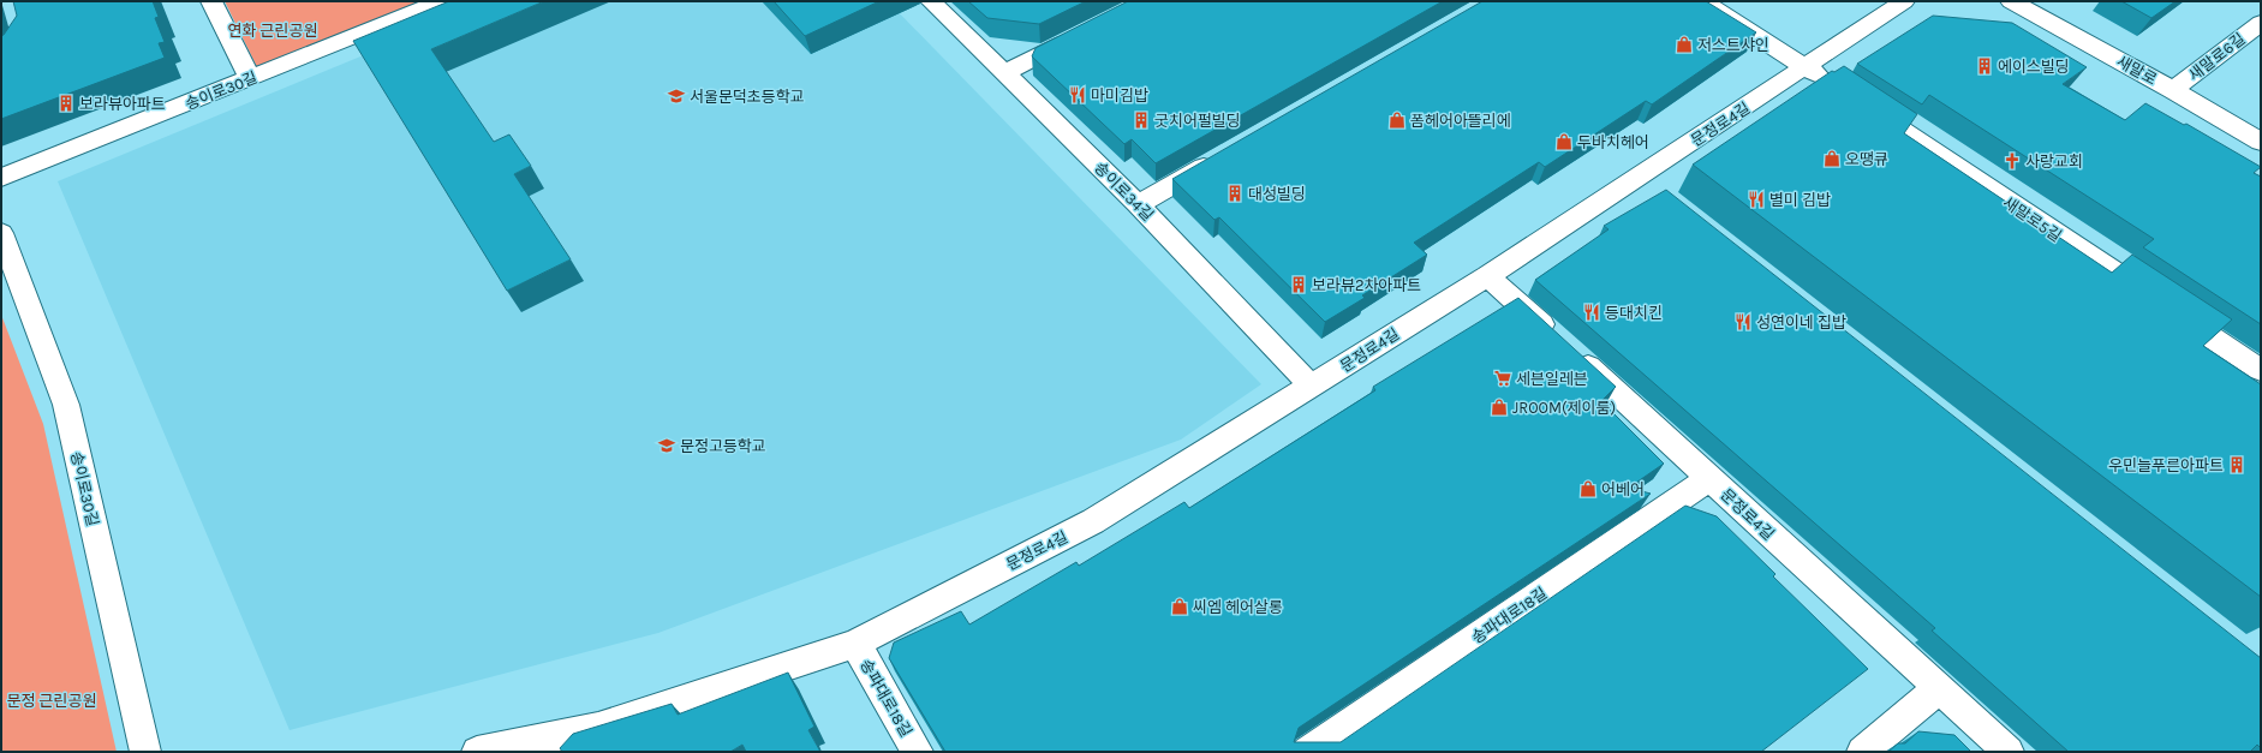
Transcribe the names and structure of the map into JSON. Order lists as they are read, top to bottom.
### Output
{
  "streets": {
    "street": [
      "새말로6길",
      "새말로",
      "송이로30길",
      "문정로4길",
      "송이로34길",
      "새말로5길",
      "송파대로18길"
    ]
  },
  "crossings": [
    ["새말로6길", "새말로"],
    ["문정로4길", "송이로34길"],
    ["문정로4길", "새말로5길"],
    ["문정로4길", "송파대로18길"]
  ],
  "parks": ["연화 근린공원", "문정 근린공원"],
  "places": {
    "shop": [
      "저스트샤인",
      "폼헤어아뜰리에",
      "두바치헤어",
      "오땡큐",
      "JROOM(제이룸)",
      "어베어",
      "씨엠 헤어살롱"
    ],
    "building": [
      "에이스빌딩",
      "보라뷰아파트",
      "굿치어펄빌딩",
      "대성빌딩",
      "보라뷰2차아파트",
      "우민늘푸른아파트"
    ],
    "restaurant": [
      "마미김밥",
      "별미 김밥",
      "등대치킨",
      "성연이네 집밥"
    ],
    "school or university": ["서울문덕초등학교", "문정고등학교"],
    "church": ["사랑교회"],
    "supermarket": ["세븐일레븐"]
  }
}
